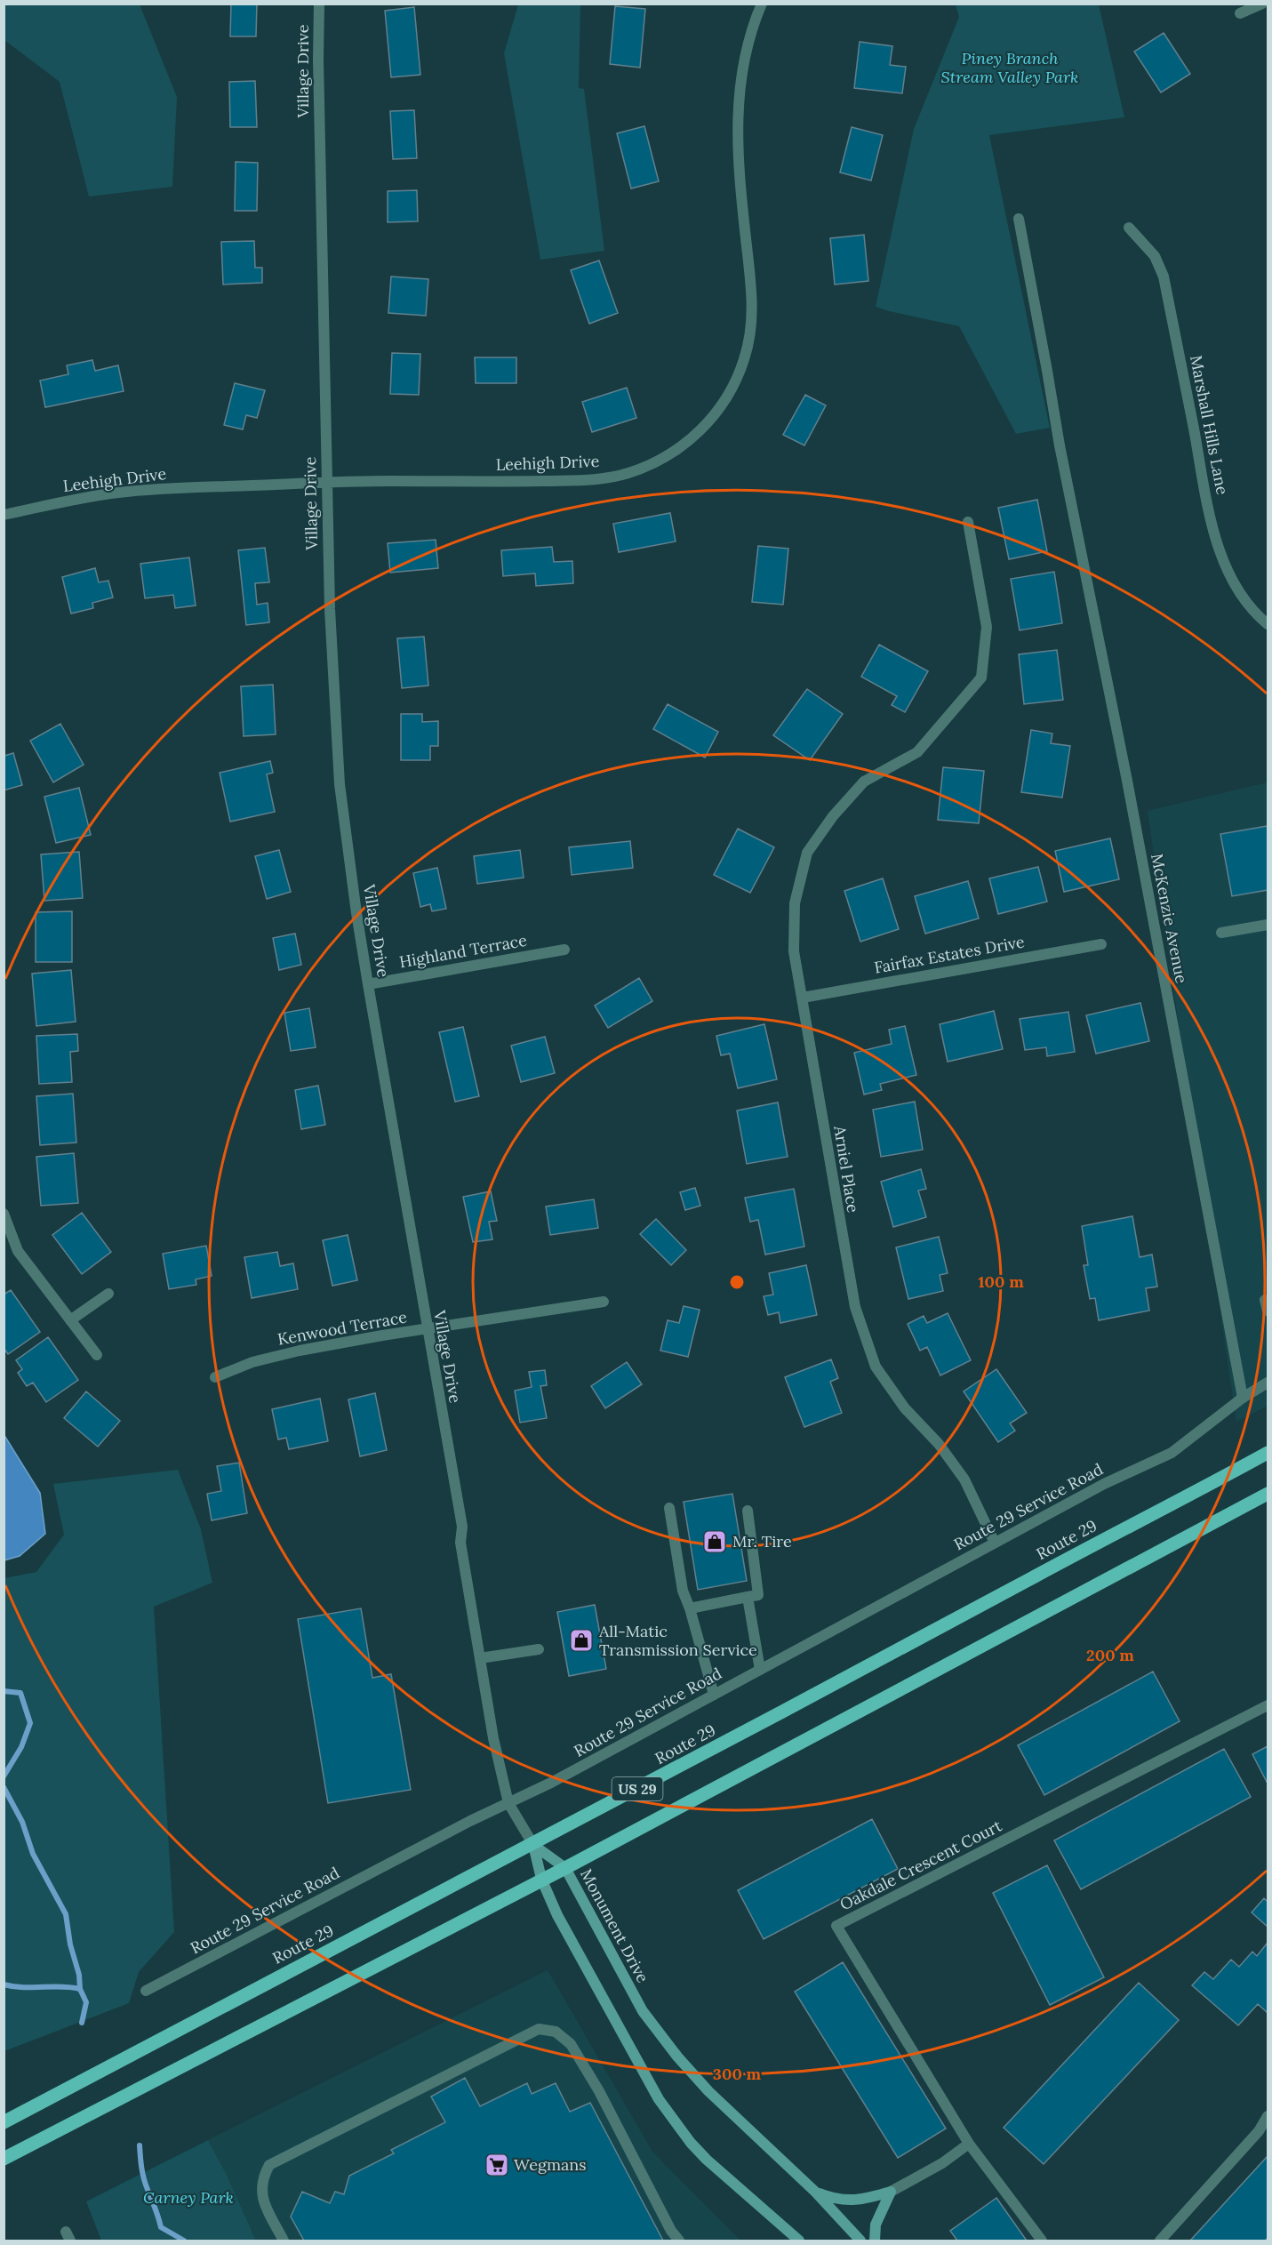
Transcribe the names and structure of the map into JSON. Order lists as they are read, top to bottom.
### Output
{
  "streets": {
    "main road": ["Route 29", "US 29", "Monument Drive"],
    "street": [
      "Village Drive",
      "Marshall Hills Lane",
      "Leehigh Drive",
      "McKenzie Avenue",
      "Highland Terrace",
      "Fairfax Estates Drive",
      "Arniel Place",
      "Kenwood Terrace",
      "Route 29 Service Road",
      "Oakdale Crescent Court"
    ]
  },
  "crossings": [
    ["Village Drive", "Leehigh Drive"],
    ["Village Drive", "Highland Terrace"],
    ["Village Drive", "Kenwood Terrace"],
    ["Village Drive", "Route 29 Service Road"],
    ["Village Drive", "Route 29"],
    ["Village Drive", "Monument Drive"],
    ["McKenzie Avenue", "Route 29 Service Road"],
    ["Fairfax Estates Drive", "Arniel Place"],
    ["Arniel Place", "Route 29 Service Road"],
    ["Route 29", "Monument Drive"],
    ["US 29", "Monument Drive"]
  ],
  "parks": ["Piney Branch Stream Valley Park", "Carney Park"],
  "places": {
    "shop": ["Mr. Tire", "All-Matic Transmission Service"],
    "supermarket": ["Wegmans"]
  },
  "rings": ["100 m", "200 m", "300 m"]
}
